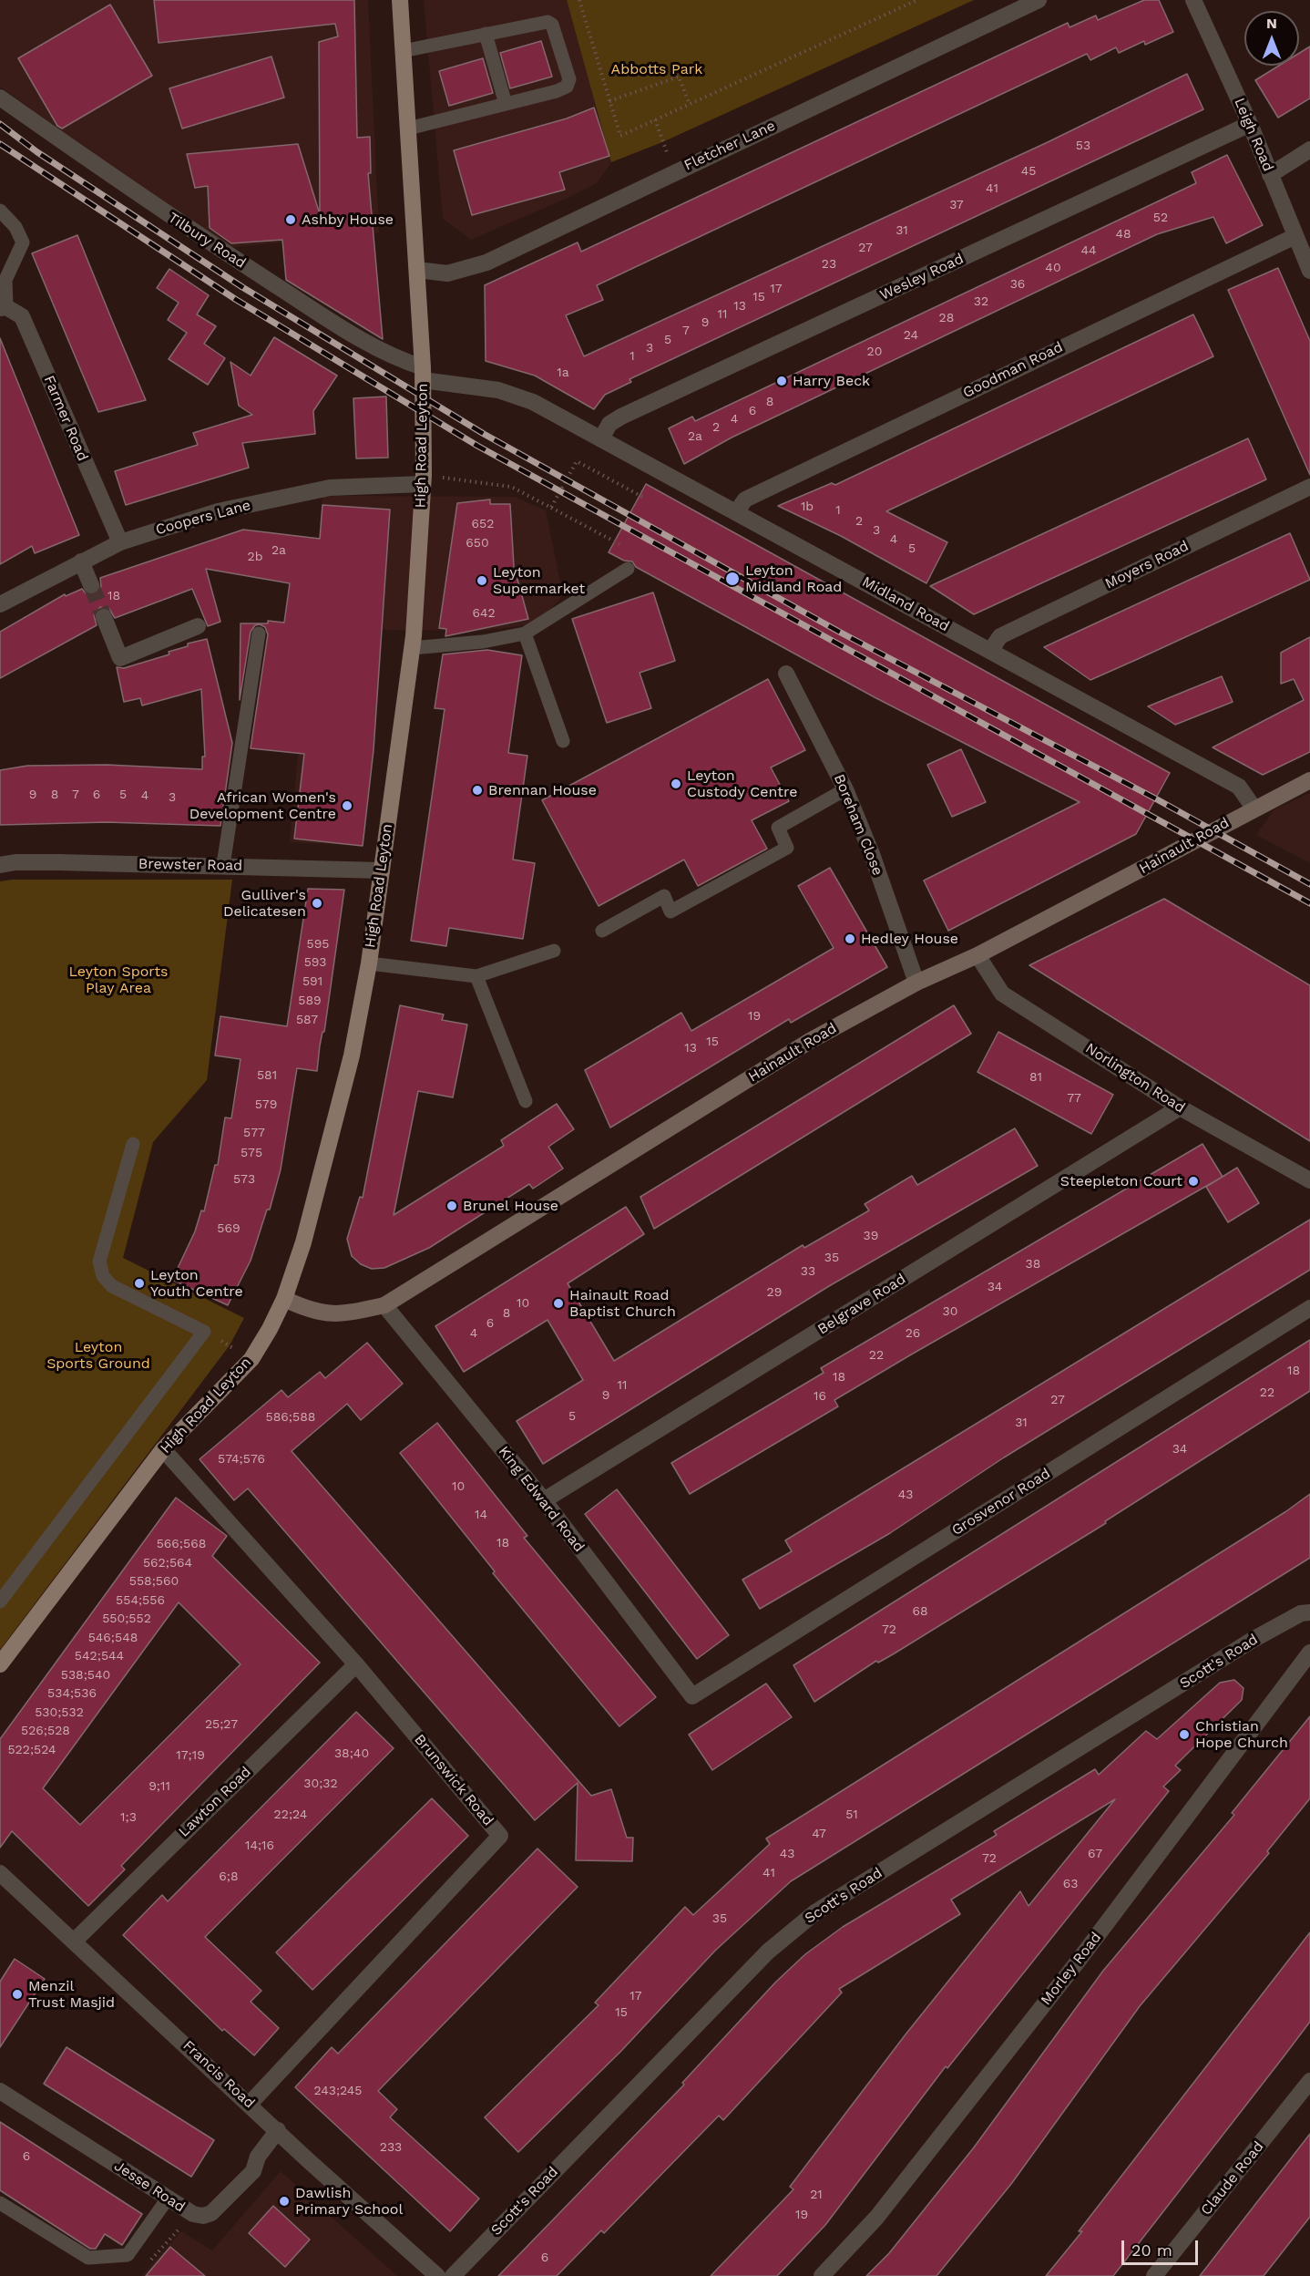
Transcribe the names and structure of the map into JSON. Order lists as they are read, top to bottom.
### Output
{
  "streets": {
    "main road": ["High Road Leyton"],
    "street": [
      "Leigh Road",
      "Fletcher Lane",
      "Tilbury Road",
      "Wesley Road",
      "Goodman Road",
      "Farmer Road",
      "Coopers Lane",
      "Moyers Road",
      "Midland Road",
      "Boreham Close",
      "Hainault Road",
      "Brewster Road",
      "Norlington Road",
      "Belgrave Road",
      "King Edward Road",
      "Grosvenor Road",
      "Scott's Road",
      "Brunswick Road",
      "Lawton Road",
      "Morley Road",
      "Francis Road",
      "Claude Road",
      "Jesse Road"
    ]
  },
  "crossings": [
    ["Leigh Road", "Wesley Road"],
    ["Leigh Road", "Goodman Road"],
    ["Fletcher Lane", "High Road Leyton"],
    ["Tilbury Road", "High Road Leyton"],
    ["Tilbury Road", "Midland Road"],
    ["Wesley Road", "Midland Road"],
    ["Goodman Road", "Midland Road"],
    ["Farmer Road", "Coopers Lane"],
    ["High Road Leyton", "Coopers Lane"],
    ["High Road Leyton", "Midland Road"],
    ["High Road Leyton", "Hainault Road"],
    ["High Road Leyton", "Brewster Road"],
    ["High Road Leyton", "Brunswick Road"],
    ["Moyers Road", "Midland Road"],
    ["Midland Road", "Hainault Road"],
    ["Boreham Close", "Hainault Road"],
    ["Hainault Road", "Norlington Road"],
    ["Hainault Road", "King Edward Road"],
    ["Norlington Road", "Belgrave Road"],
    ["Belgrave Road", "King Edward Road"],
    ["King Edward Road", "Grosvenor Road"],
    ["Brunswick Road", "Lawton Road"],
    ["Brunswick Road", "Francis Road"],
    ["Lawton Road", "Francis Road"],
    ["Francis Road", "Jesse Road"]
  ],
  "parks": ["Abbotts Park", "Leyton Sports Play Area", "Leyton Sports Ground"],
  "places": [
    "Ashby House",
    "Harry Beck",
    "Leyton Midland Road",
    "Leyton Supermarket",
    "Leyton Custody Centre",
    "Brennan House",
    "African Women's Development Centre",
    "Gulliver's Delicatesen",
    "Hedley House",
    "Steepleton Court",
    "Brunel House",
    "Leyton Youth Centre",
    "Hainault Road Baptist Church",
    "Christian Hope Church",
    "Menzil Trust Masjid",
    "Dawlish Primary School"
  ],
  "house_numbers": [
    "53",
    "45",
    "41",
    "37",
    "52",
    "31",
    "48",
    "27",
    "44",
    "23",
    "40",
    "36",
    "17",
    "15",
    "32",
    "13",
    "11",
    "28",
    "9",
    "7",
    "24",
    "5",
    "3",
    "20",
    "1",
    "1a",
    "8",
    "6",
    "4",
    "2",
    "2a",
    "1b",
    "1",
    "2",
    "652",
    "3",
    "4",
    "650",
    "5",
    "2a",
    "2b",
    "18",
    "642",
    "9",
    "8",
    "7",
    "6",
    "5",
    "4",
    "3",
    "595",
    "593",
    "591",
    "589",
    "19",
    "587",
    "15",
    "13",
    "581",
    "81",
    "77",
    "579",
    "577",
    "575",
    "573",
    "569",
    "39",
    "35",
    "38",
    "33",
    "34",
    "29",
    "10",
    "30",
    "8",
    "6",
    "4",
    "26",
    "22",
    "18",
    "18",
    "11",
    "22",
    "9",
    "16",
    "27",
    "5",
    "586;588",
    "31",
    "34",
    "574;576",
    "10",
    "43",
    "14",
    "18",
    "566;568",
    "562;564",
    "558;560",
    "554;556",
    "68",
    "550;552",
    "72",
    "546;548",
    "542;544",
    "538;540",
    "534;536",
    "530;532",
    "25;27",
    "526;528",
    "522;524",
    "38;40",
    "17;19",
    "30;32",
    "9;11",
    "22;24",
    "51",
    "1;3",
    "47",
    "14;16",
    "43",
    "67",
    "72",
    "41",
    "6;8",
    "63",
    "35",
    "17",
    "15",
    "243;245",
    "233",
    "6",
    "21",
    "19",
    "6"
  ],
  "scale_bar": "20 m",
  "north": "top"
}
